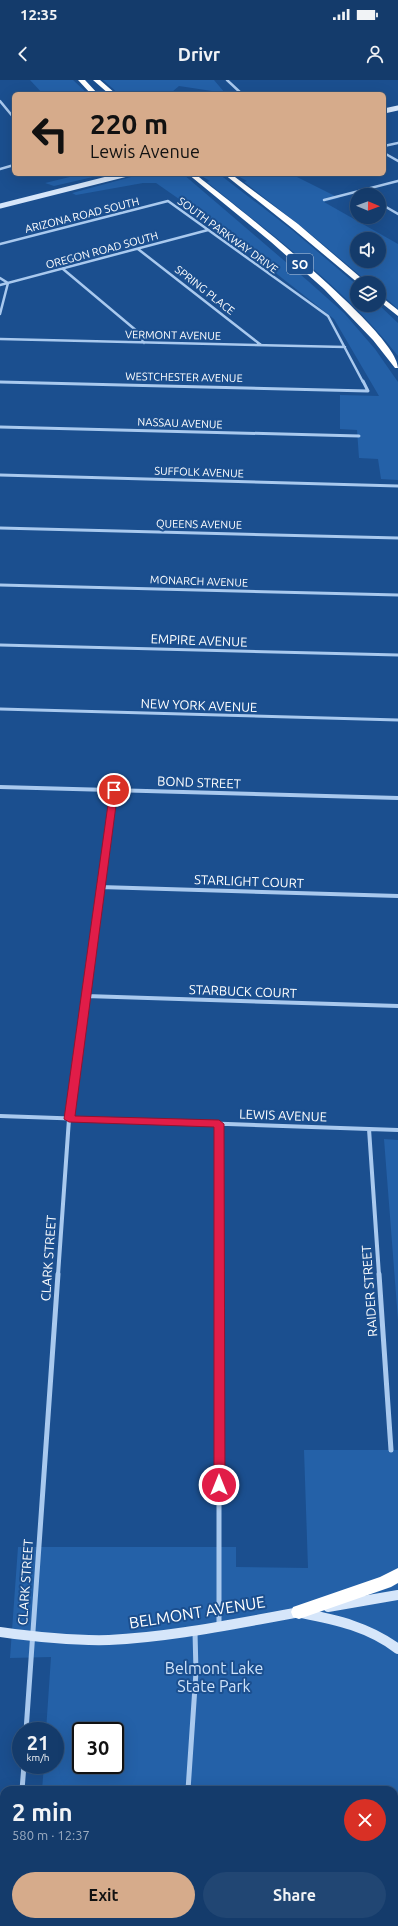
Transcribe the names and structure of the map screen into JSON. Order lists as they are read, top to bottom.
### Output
{
  "streets": {
    "highway": ["SO"],
    "main road": ["BELMONT AVENUE"],
    "street": [
      "ARIZONA ROAD SOUTH",
      "SOUTH PARKWAY DRIVE",
      "OREGON ROAD SOUTH",
      "SPRING PLACE",
      "VERMONT AVENUE",
      "WESTCHESTER AVENUE",
      "NASSAU AVENUE",
      "SUFFOLK AVENUE",
      "QUEENS AVENUE",
      "MONARCH AVENUE",
      "EMPIRE AVENUE",
      "NEW YORK AVENUE",
      "BOND STREET",
      "STARLIGHT COURT",
      "STARBUCK COURT",
      "LEWIS AVENUE",
      "CLARK STREET",
      "RAIDER STREET"
    ]
  },
  "crossings": [
    ["ARIZONA ROAD SOUTH", "SOUTH PARKWAY DRIVE"],
    ["SOUTH PARKWAY DRIVE", "OREGON ROAD SOUTH"],
    ["SOUTH PARKWAY DRIVE", "VERMONT AVENUE"],
    ["SOUTH PARKWAY DRIVE", "WESTCHESTER AVENUE"],
    ["OREGON ROAD SOUTH", "SPRING PLACE"],
    ["SPRING PLACE", "VERMONT AVENUE"],
    ["BOND STREET", "CLARK STREET"],
    ["STARLIGHT COURT", "CLARK STREET"],
    ["STARBUCK COURT", "CLARK STREET"],
    ["LEWIS AVENUE", "CLARK STREET"],
    ["LEWIS AVENUE", "RAIDER STREET"],
    ["CLARK STREET", "BELMONT AVENUE"]
  ],
  "parks": ["Belmont Lake State Park"],
  "north": "right",
  "page": {
    "status": "12:35",
    "header": "Drivr",
    "turn": ["220 m", "Lewis Avenue"],
    "speed": "21 km/h",
    "limit": "30",
    "heading": ["2 min", "580 m · 12:37"],
    "buttons": ["Exit", "Share"]
  }
}
